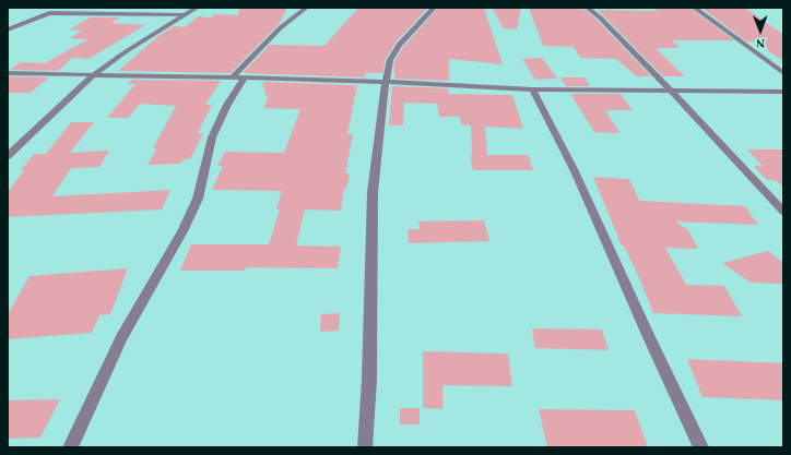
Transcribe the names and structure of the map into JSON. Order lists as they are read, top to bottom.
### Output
{
  "north": "bottom"
}
